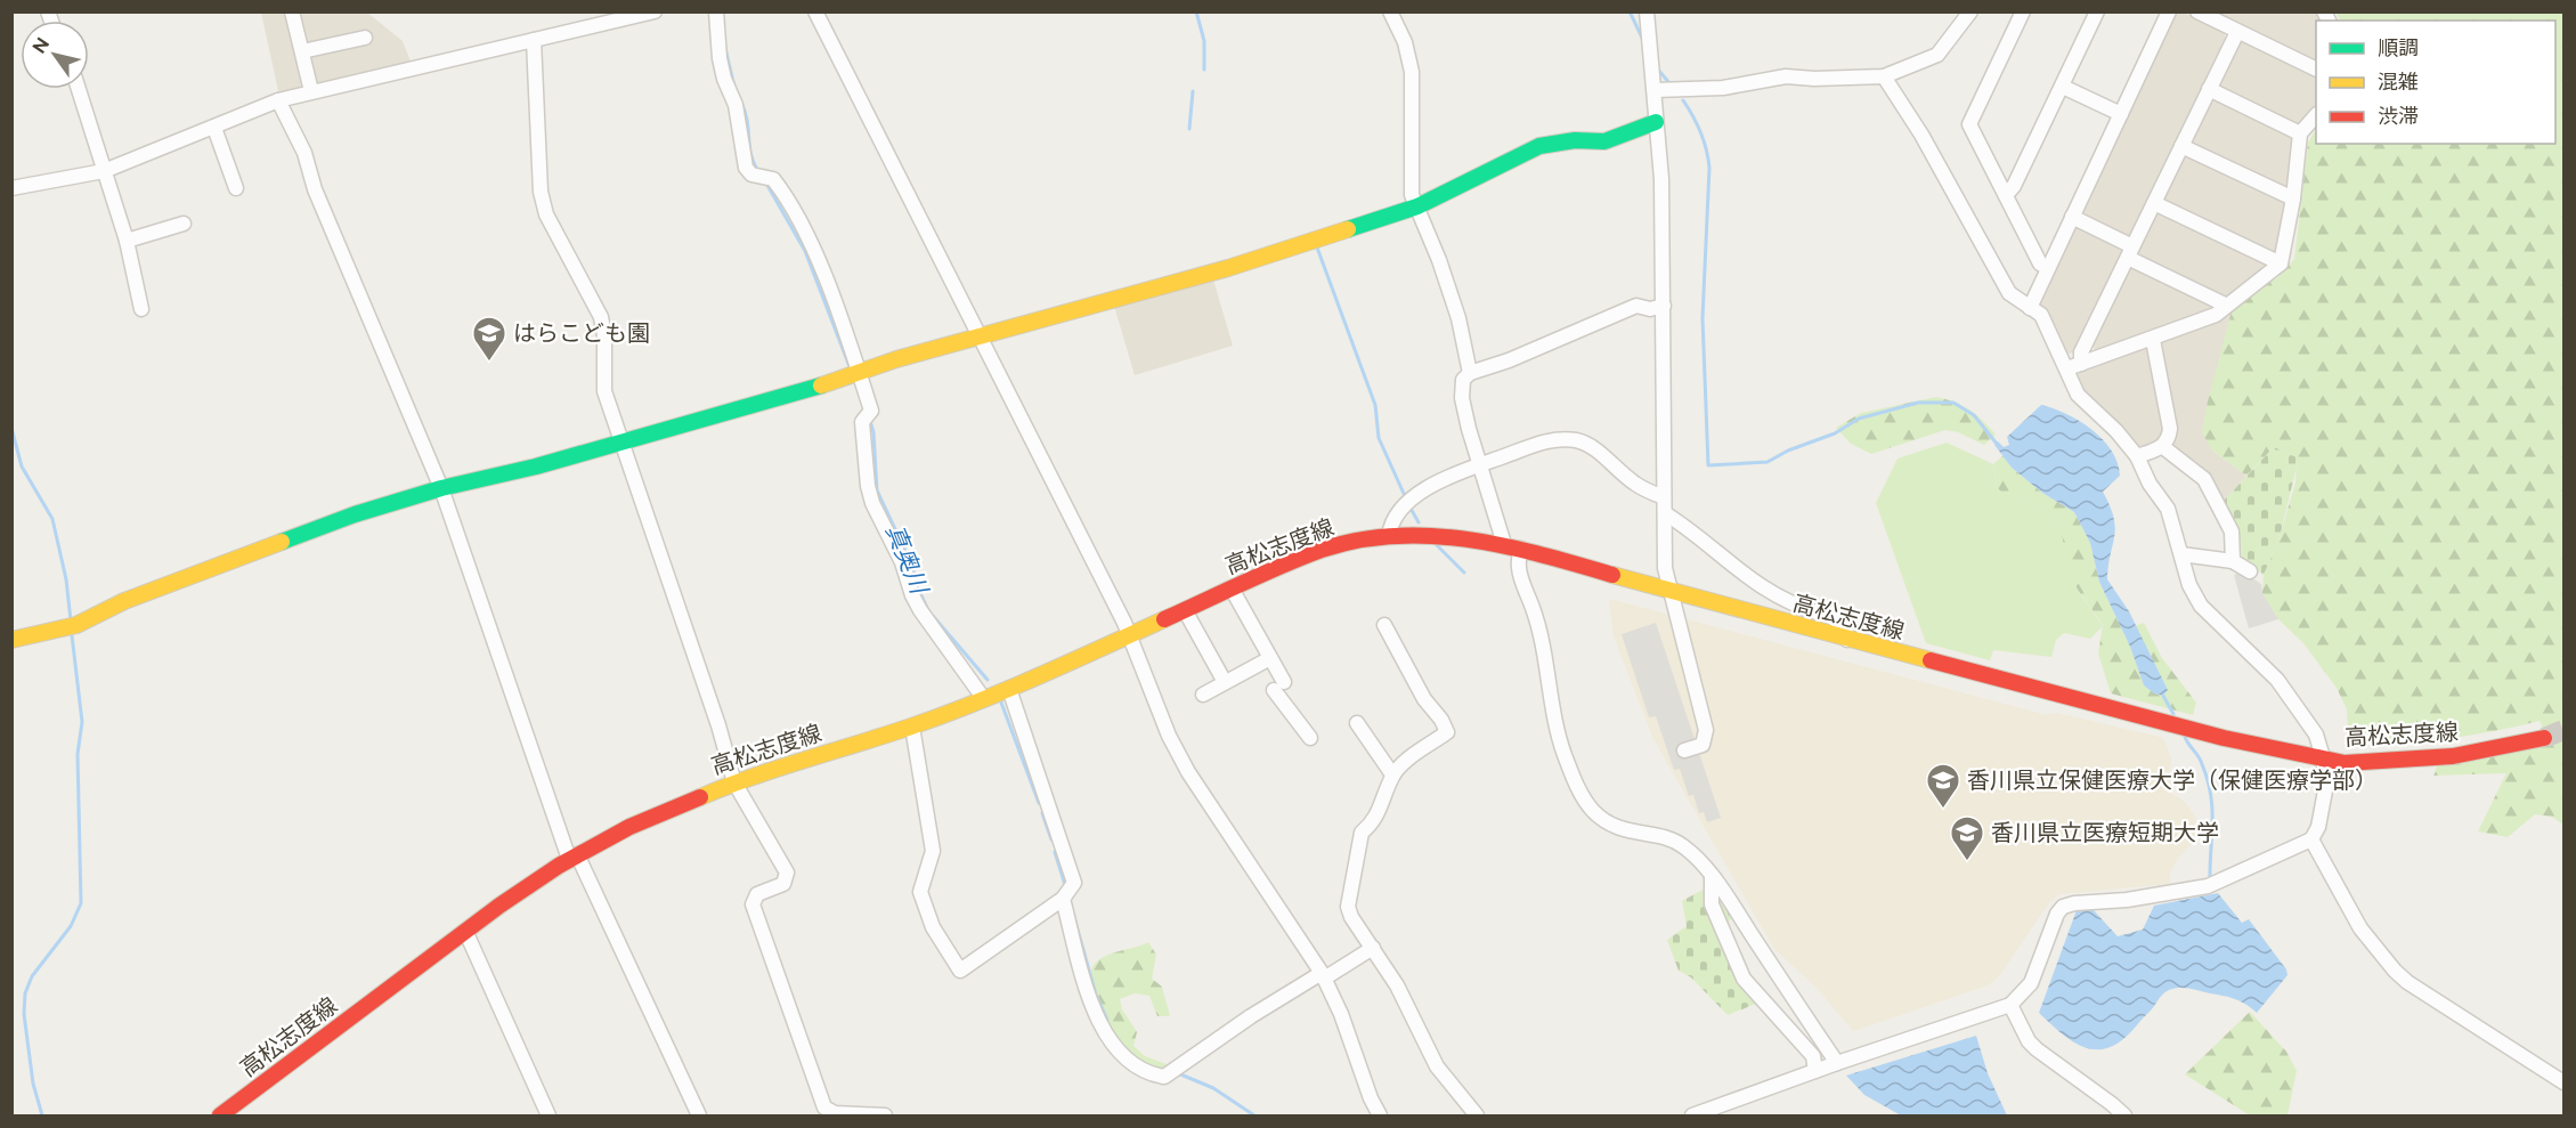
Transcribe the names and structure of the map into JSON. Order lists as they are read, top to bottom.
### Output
{
  "streets": {
    "main road": ["高松志度線"]
  },
  "water": ["真奥川"],
  "places": {
    "school or university": ["はらこども園", "香川県立保健医療大学（保健医療学部）", "香川県立医療短期大学"]
  },
  "legend": ["順調", "混雑", "渋滞"],
  "north": "top left"
}
